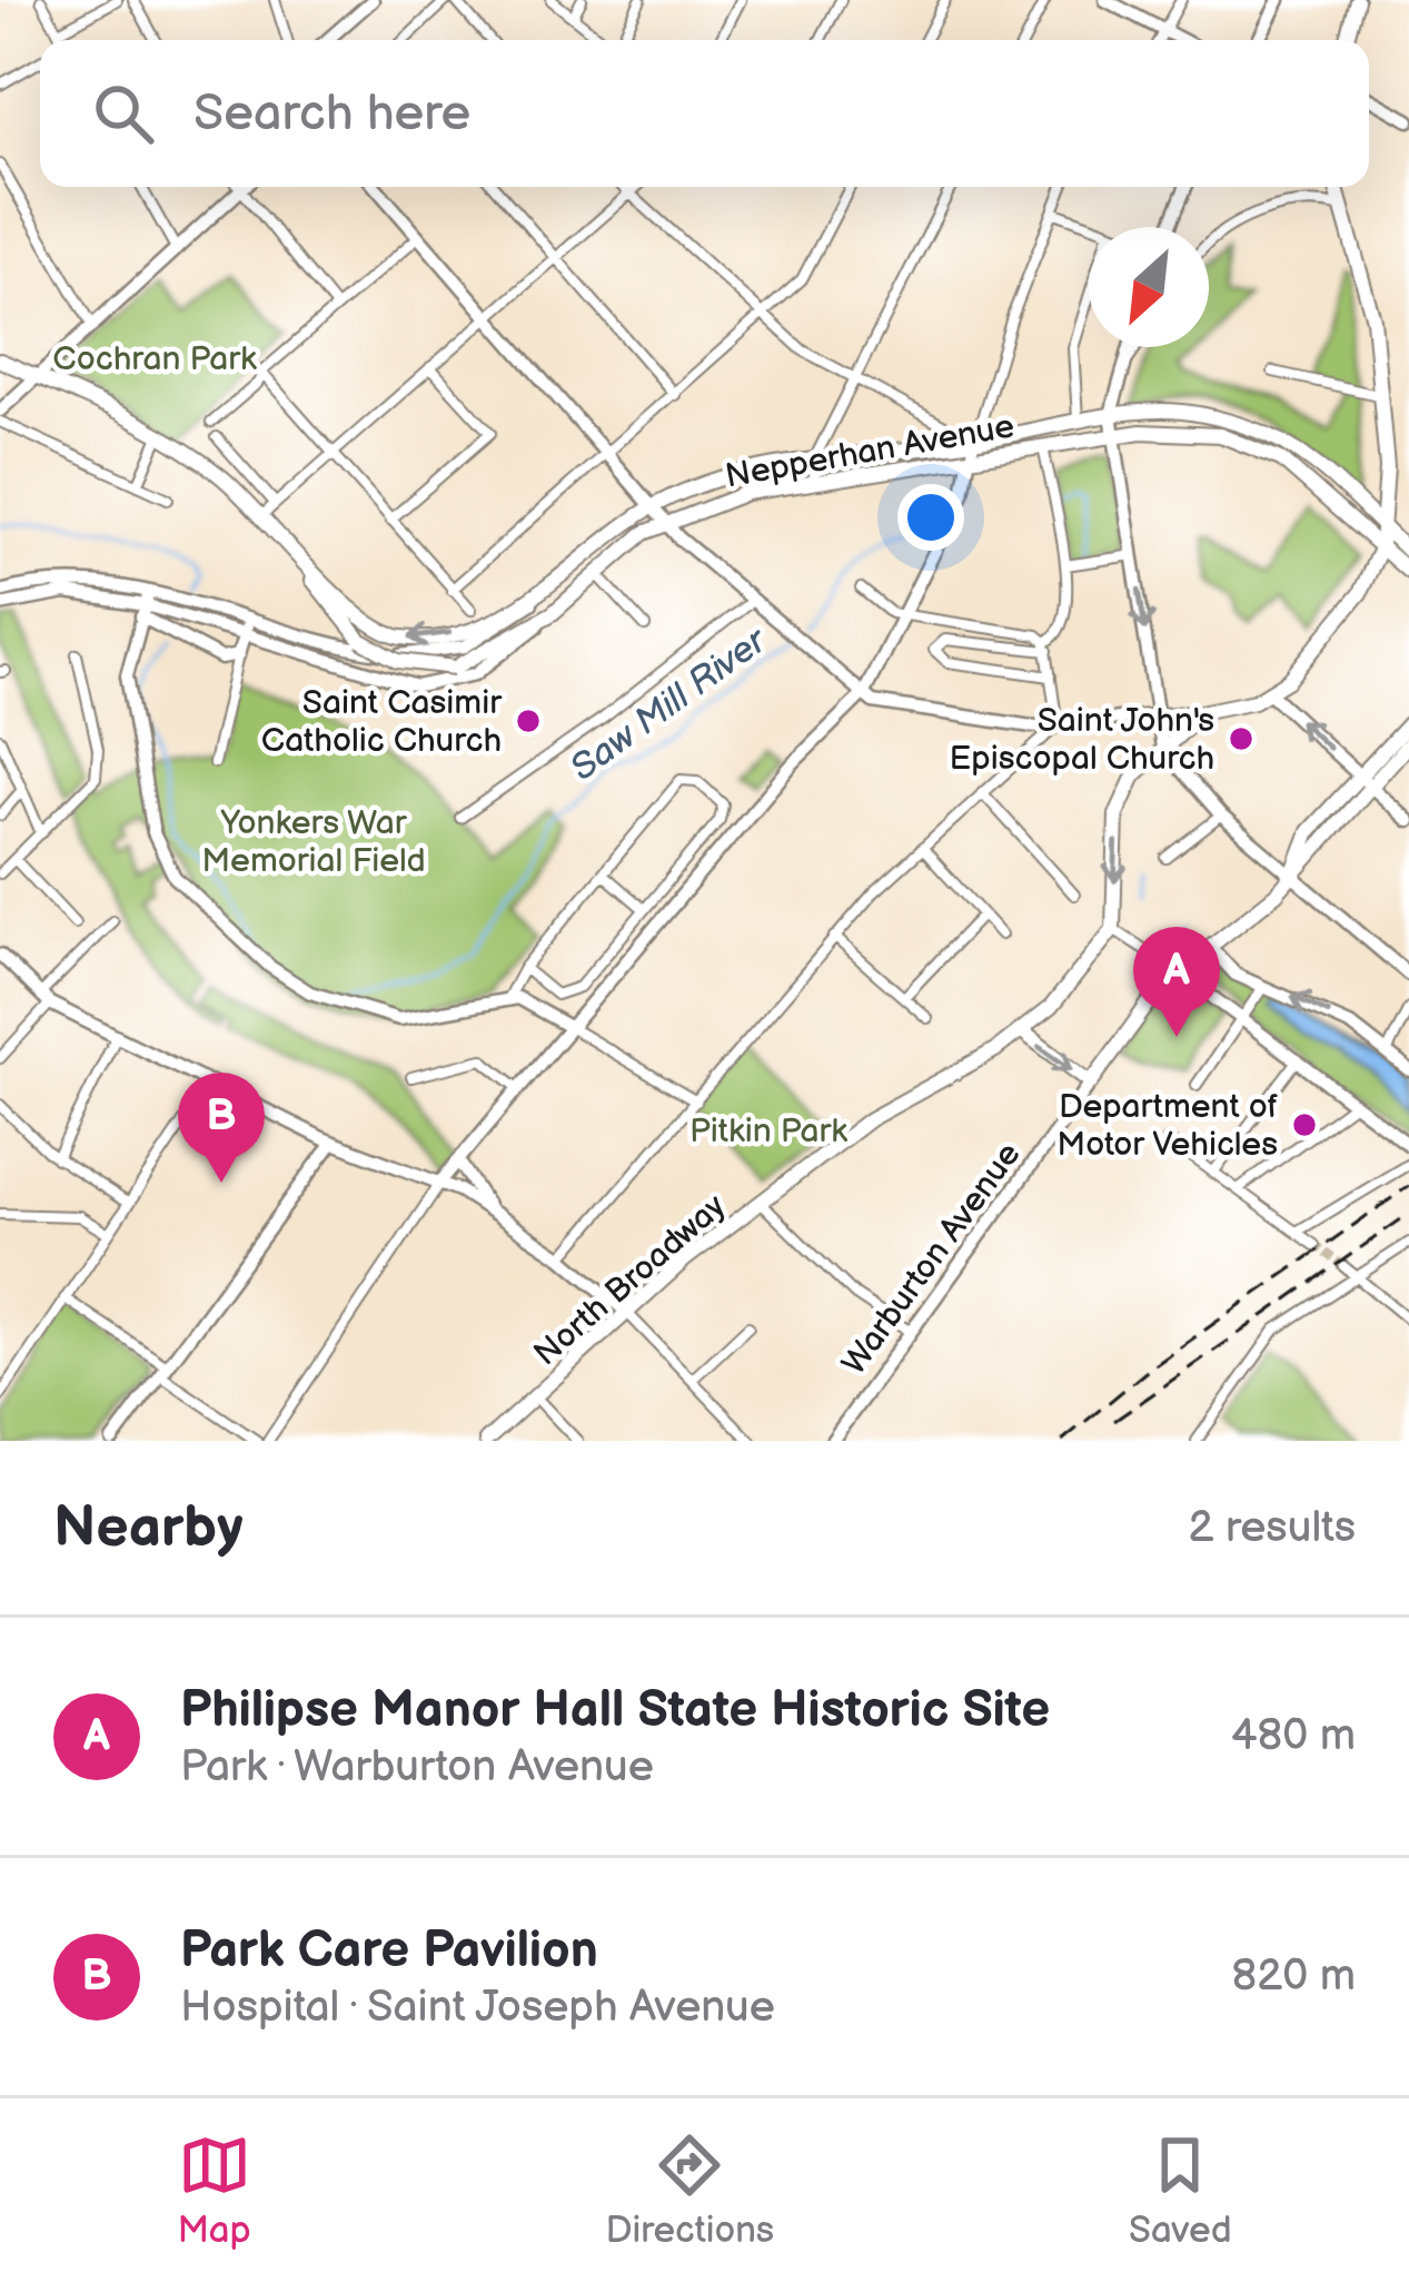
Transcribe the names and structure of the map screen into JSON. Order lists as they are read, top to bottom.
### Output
{
  "streets": {
    "main road": ["Nepperhan Avenue", "Warburton Avenue", "North Broadway"]
  },
  "water": ["Saw Mill River"],
  "parks": ["Cochran Park", "Yonkers War Memorial Field", "Pitkin Park"],
  "places": ["Saint Casimir Catholic Church", "Saint John's Episcopal Church", "Department of Motor Vehicles"],
  "north": "bottom left",
  "page": {
    "search": "Search here",
    "pins": ["A", "B"],
    "heading": ["Nearby", "2 results"],
    "list": [
      {
        "mark": "A",
        "name": "Philipse Manor Hall State Historic Site",
        "note": "Park · Warburton Avenue",
        "value": "480 m"
      },
      {
        "mark": "B",
        "name": "Park Care Pavilion",
        "note": "Hospital · Saint Joseph Avenue",
        "value": "820 m"
      }
    ],
    "nav": ["Map", "Directions", "Saved"]
  }
}
